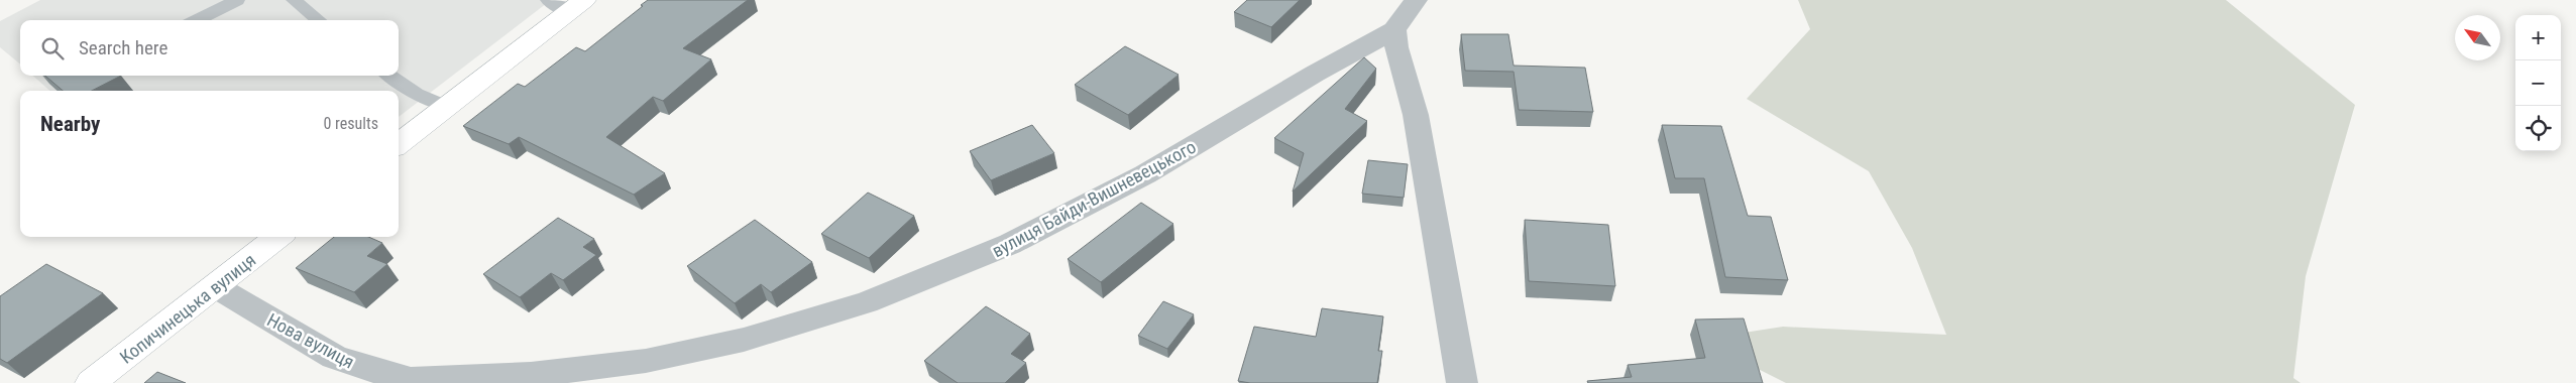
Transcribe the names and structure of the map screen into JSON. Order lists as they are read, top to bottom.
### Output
{
  "streets": {
    "main road": ["Копичинецька вулиця"],
    "street": ["вулиця Байди-Вишневецького", "Нова вулиця"]
  },
  "crossings": [
    ["вулиця Байди-Вишневецького", "Нова вулиця"],
    ["Копичинецька вулиця", "Нова вулиця"]
  ],
  "north": "top left",
  "page": {
    "map_buttons": ["+", "−"],
    "search": "Search here",
    "heading": ["Nearby", "0 results"]
  }
}
